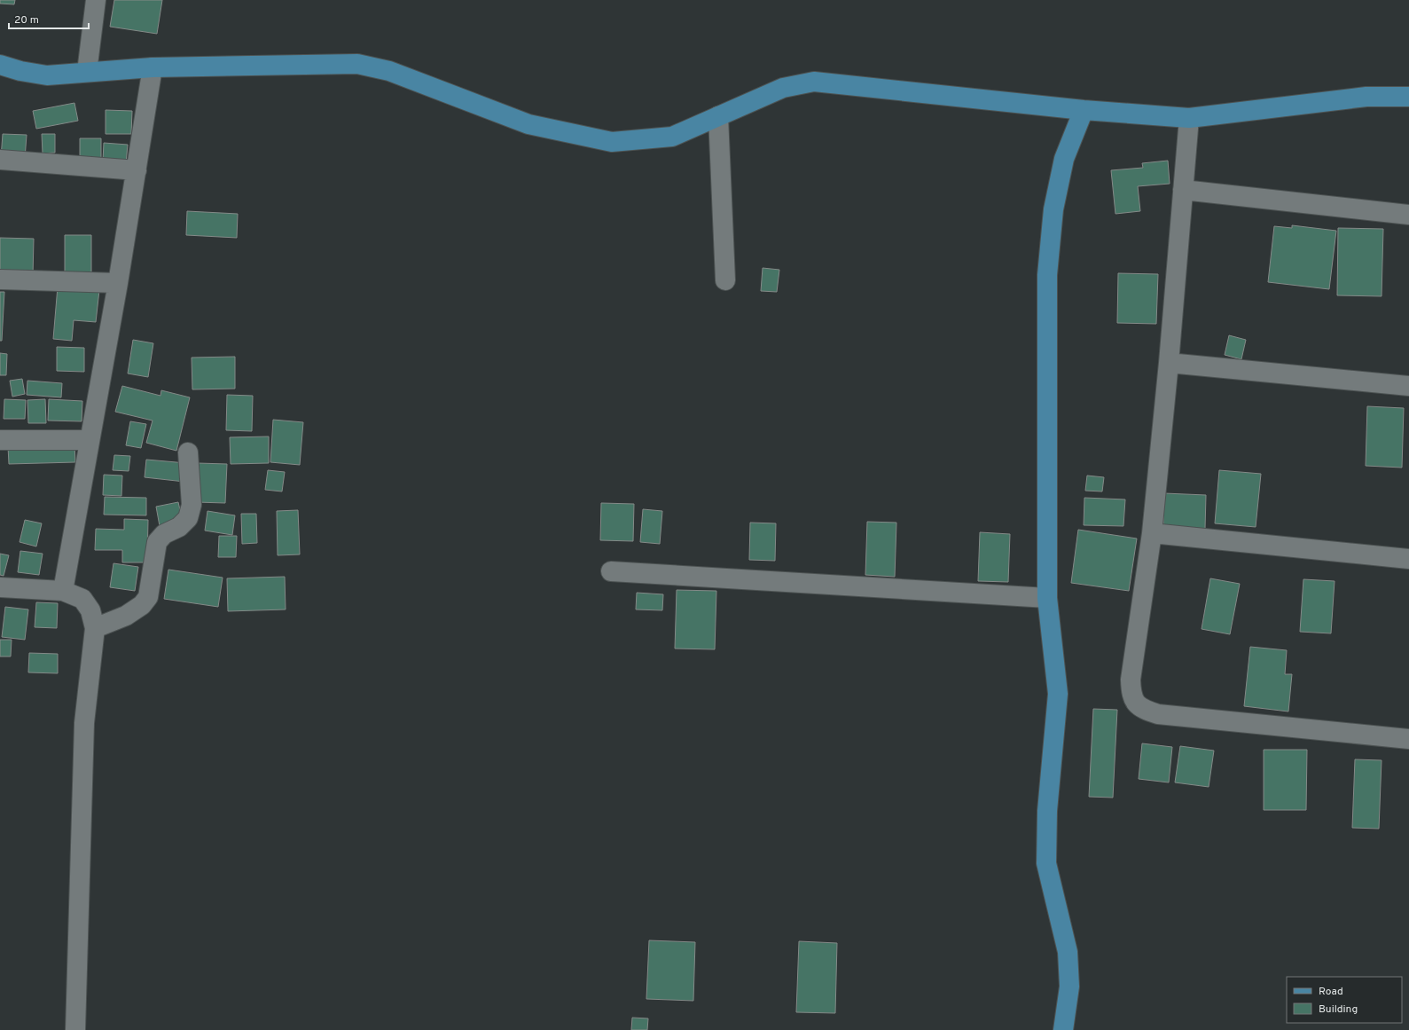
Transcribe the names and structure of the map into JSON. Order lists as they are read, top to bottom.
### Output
{
  "legend": ["Road", "Building"],
  "scale_bar": "20 m"
}
